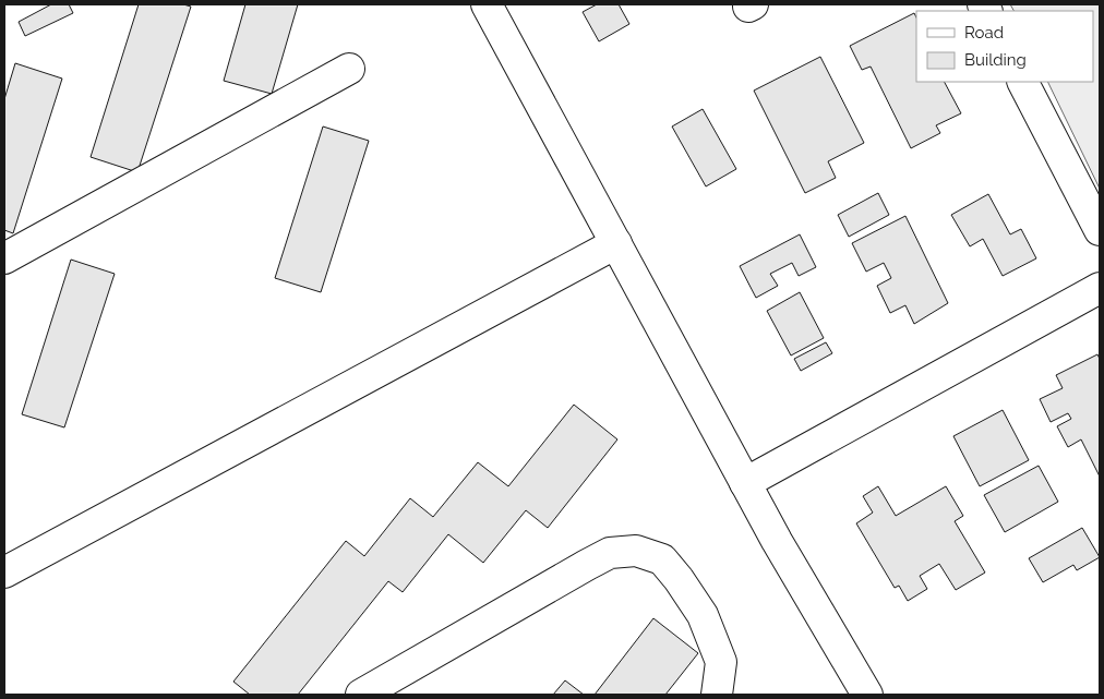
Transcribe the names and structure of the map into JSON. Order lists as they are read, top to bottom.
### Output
{
  "legend": ["Road", "Building"]
}
